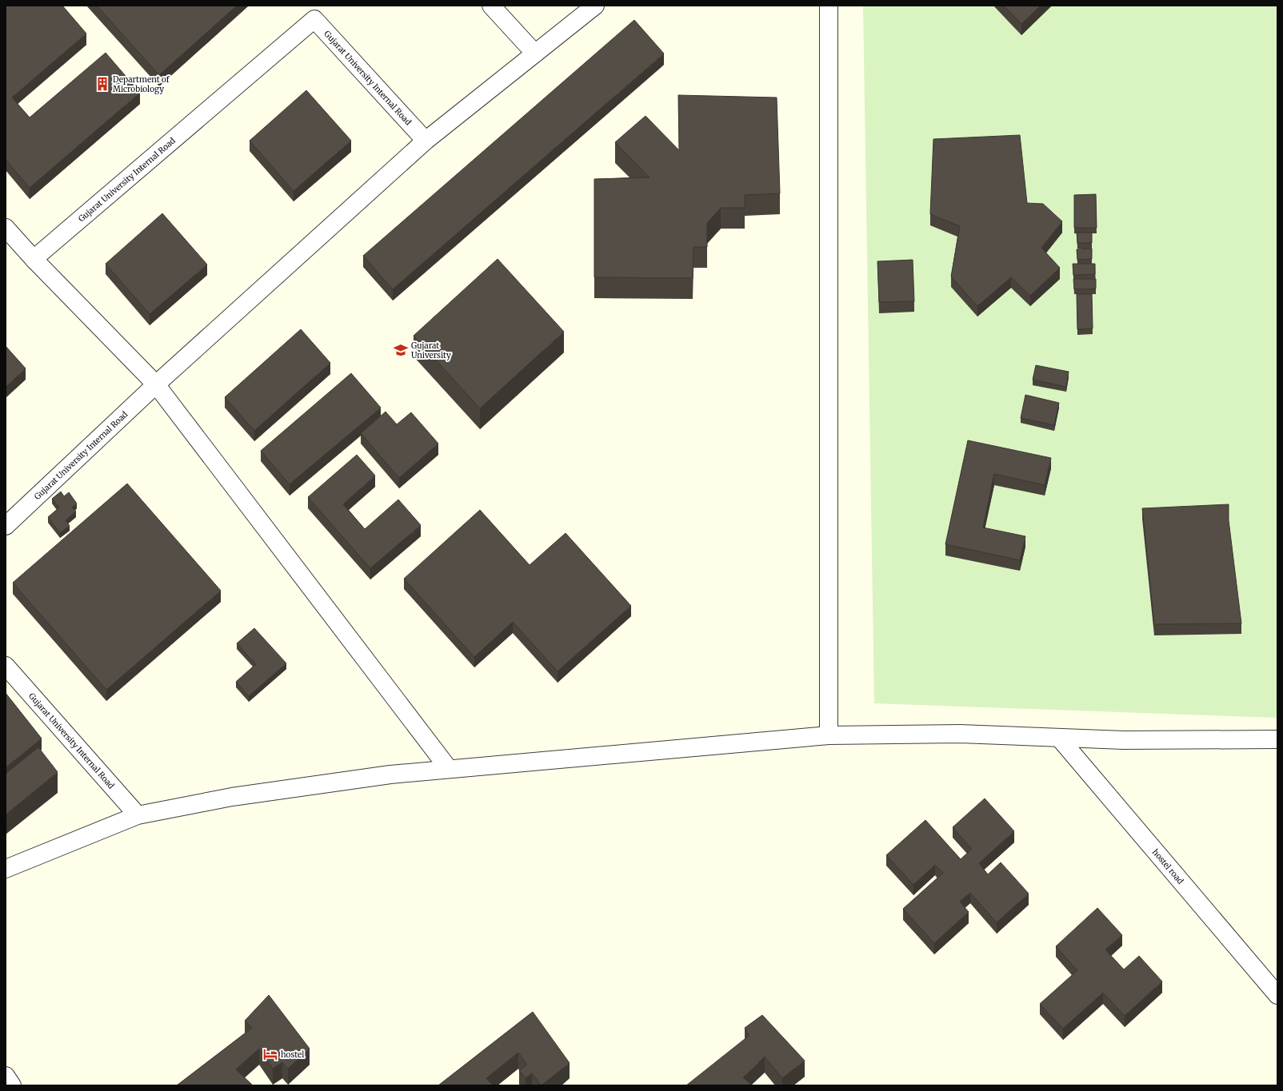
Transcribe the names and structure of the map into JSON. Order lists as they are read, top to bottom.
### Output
{
  "streets": {
    "street": ["Gujarat University Internal Road", "hostel road"]
  },
  "places": {
    "building": ["Department of Microbiology"],
    "school or university": ["Gujarat University"],
    "hotel": ["hostel"]
  }
}
